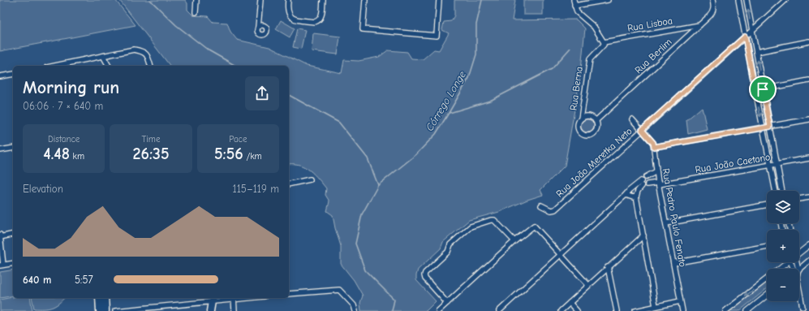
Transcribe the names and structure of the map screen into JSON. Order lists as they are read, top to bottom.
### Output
{
  "streets": {
    "street": [
      "Rua Lisboa",
      "Rua Berlim",
      "Rua Berna",
      "Rua João Meretka Neto",
      "Rua João Caetano",
      "Rua Pedro Paulo Fenato"
    ]
  },
  "crossings": [
    ["Rua Lisboa", "Rua Berlim"],
    ["Rua Lisboa", "Rua Berna"],
    ["Rua Berlim", "Rua Berna"],
    ["Rua João Meretka Neto", "Rua Pedro Paulo Fenato"],
    ["Rua João Caetano", "Rua Pedro Paulo Fenato"]
  ],
  "water": ["Córrego Longe"],
  "page": {
    "heading": ["Morning run", "06:06 · 7 × 640 m"],
    "stats": [
      ["Distance", "4.48 km"],
      ["Time", "26:35"],
      ["Pace", "5:56 /km"]
    ],
    "chart": ["Elevation", "115–119 m"],
    "map_buttons": ["+", "−"],
    "list": [
      {
        "name": "640 m",
        "note": "5:57"
      }
    ]
  }
}
